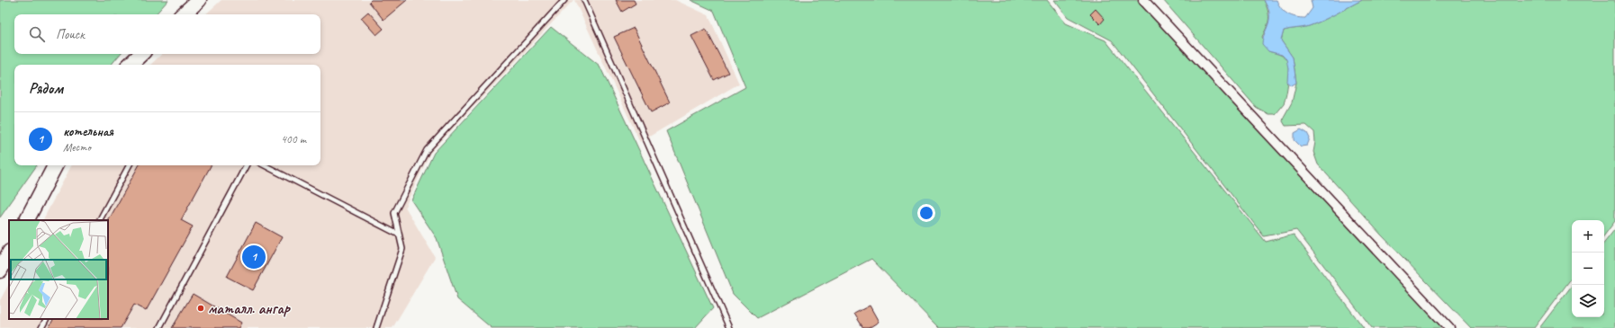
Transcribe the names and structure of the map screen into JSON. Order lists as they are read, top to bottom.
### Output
{
  "places": ["маталл. ангар"],
  "page": {
    "search": "Поиск",
    "heading": "Рядом",
    "list": [
      {
        "mark": "1",
        "name": "котельная",
        "note": "Место",
        "value": "400 m"
      }
    ],
    "map_buttons": ["+", "−"],
    "pins": "1"
  }
}
